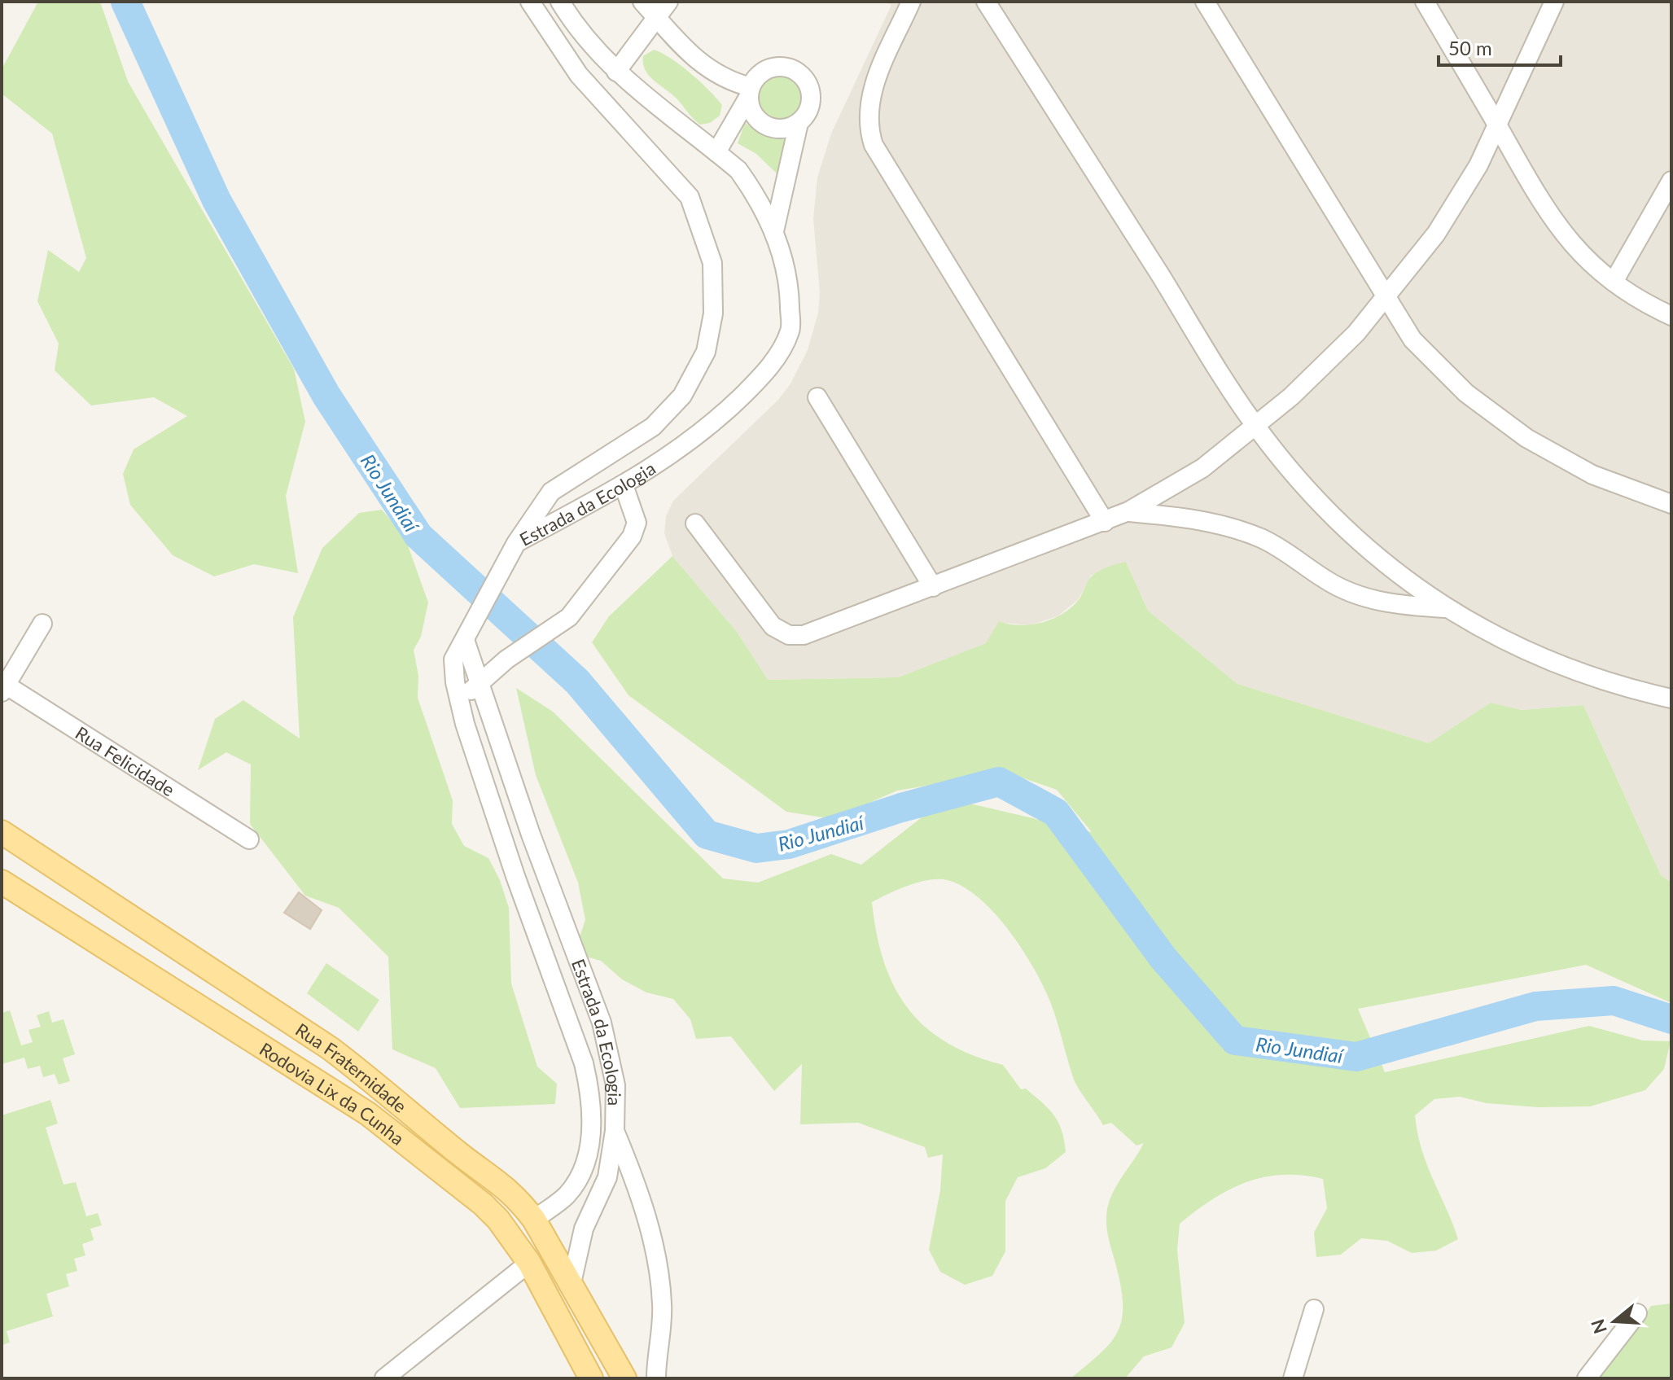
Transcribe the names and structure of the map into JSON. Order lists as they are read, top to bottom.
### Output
{
  "streets": {
    "main road": ["Rua Fraternidade", "Rodovia Lix da Cunha"],
    "street": ["Estrada da Ecologia", "Rua Felicidade"]
  },
  "crossings": [
    ["Estrada da Ecologia", "Rua Fraternidade"]
  ],
  "water": ["Rio Jundiaí"],
  "scale_bar": "50 m",
  "north": "left"
}
